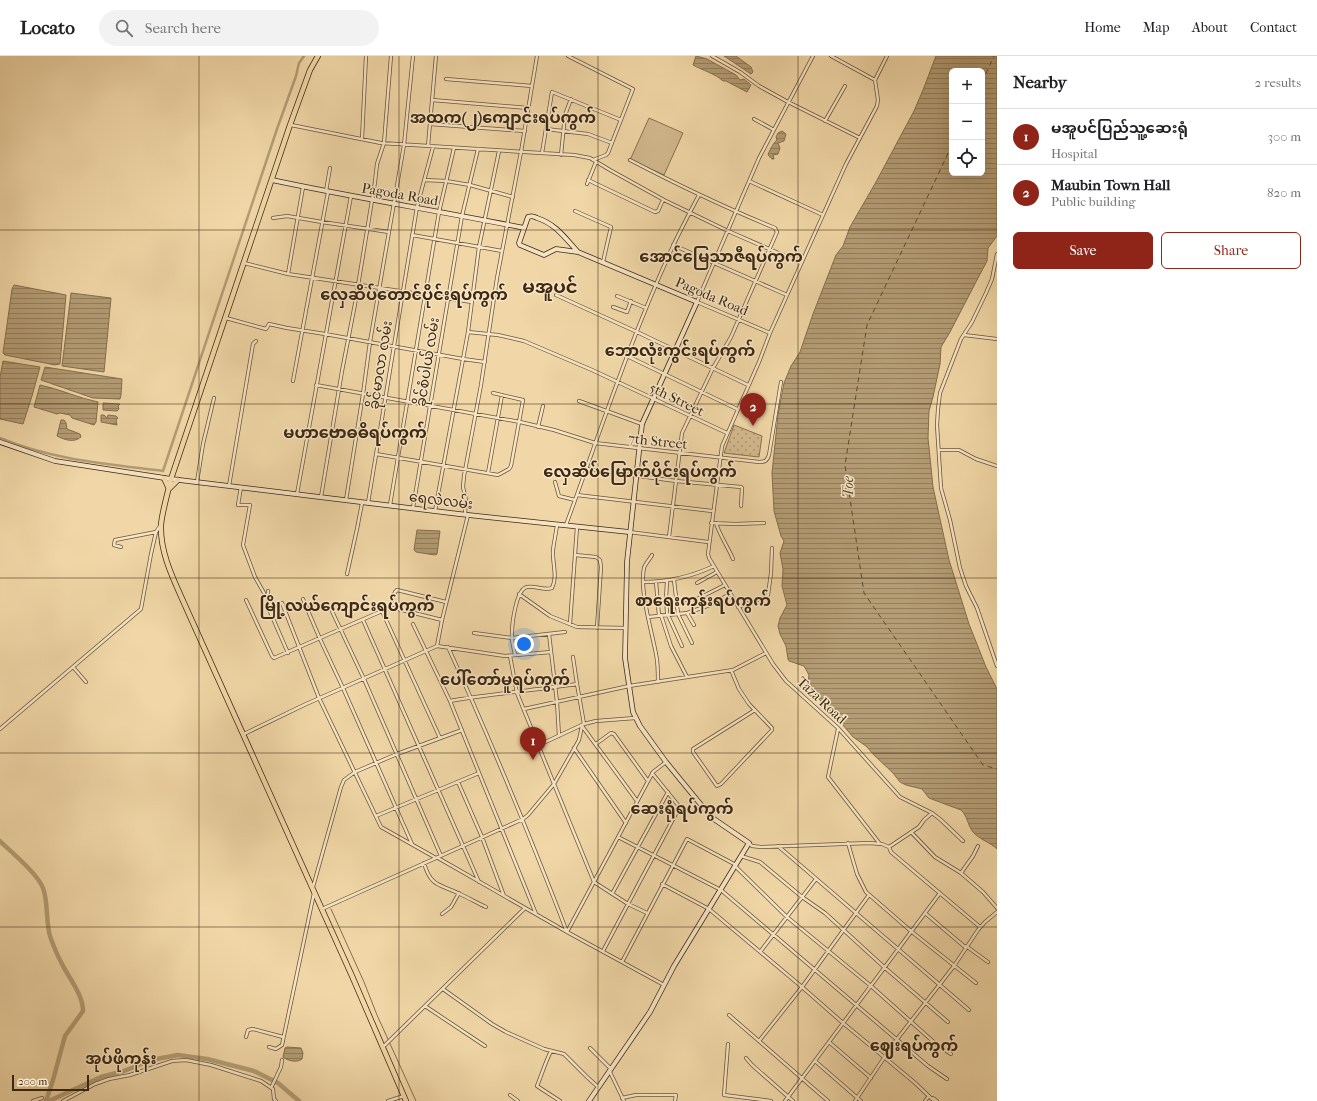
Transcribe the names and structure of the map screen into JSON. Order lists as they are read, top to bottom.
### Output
{
  "streets": {
    "main road": ["Pagoda Road", "ရေလဲလမ်း"],
    "street": [
      "ခိုင်စံပါယ် လမ်း",
      "ခိုင်မာလာ လမ်း",
      "5th Street",
      "7th Street",
      "Taza Road"
    ]
  },
  "crossings": [
    ["Pagoda Road", "ခိုင်စံပါယ် လမ်း"],
    ["Pagoda Road", "ခိုင်မာလာ လမ်း"],
    ["Pagoda Road", "Taza Road"],
    ["ခိုင်စံပါယ် လမ်း", "7th Street"],
    ["ခိုင်စံပါယ် လမ်း", "ရေလဲလမ်း"],
    ["ခိုင်မာလာ လမ်း", "7th Street"],
    ["ခိုင်မာလာ လမ်း", "ရေလဲလမ်း"],
    ["5th Street", "Taza Road"],
    ["7th Street", "Taza Road"],
    ["ရေလဲလမ်း", "Taza Road"]
  ],
  "districts": [
    "အထက(၂)ကျောင်းရပ်ကွက်",
    "အောင်မြေသာဇီရပ်ကွက်",
    "မအူပင်",
    "လှေဆိပ်တောင်ပိုင်းရပ်ကွက်",
    "ဘောလုံးကွင်းရပ်ကွက်",
    "မဟာဗောဓဓိရပ်ကွက်",
    "လှေဆိပ်မြောက်ပိုင်းရပ်ကွက်",
    "စာရေးကုန်းရပ်ကွက်",
    "မြို့လယ်ကျောင်းရပ်ကွက်",
    "ပေါ်တော်မူရပ်ကွက်",
    "ဆေးရုံရပ်ကွက်",
    "ဈေးရပ်ကွက်",
    "အုပ်ဖိုကုန်း"
  ],
  "water": ["Toe"],
  "scale_bar": "200 m",
  "page": {
    "header": "Locato",
    "search": "Search here",
    "nav": [
      "Home",
      "Map",
      "About",
      "Contact"
    ],
    "heading": ["Nearby", "2 results"],
    "map_buttons": ["+", "−"],
    "list": [
      {
        "mark": "1",
        "name": "မအူပင်ပြည်သူ့ဆေးရုံ",
        "note": "Hospital",
        "value": "300 m"
      },
      {
        "mark": "2",
        "name": "Maubin Town Hall",
        "note": "Public building",
        "value": "820 m"
      }
    ],
    "buttons": ["Save", "Share"],
    "pins": ["2", "1"],
    "scale": "200 m"
  }
}
